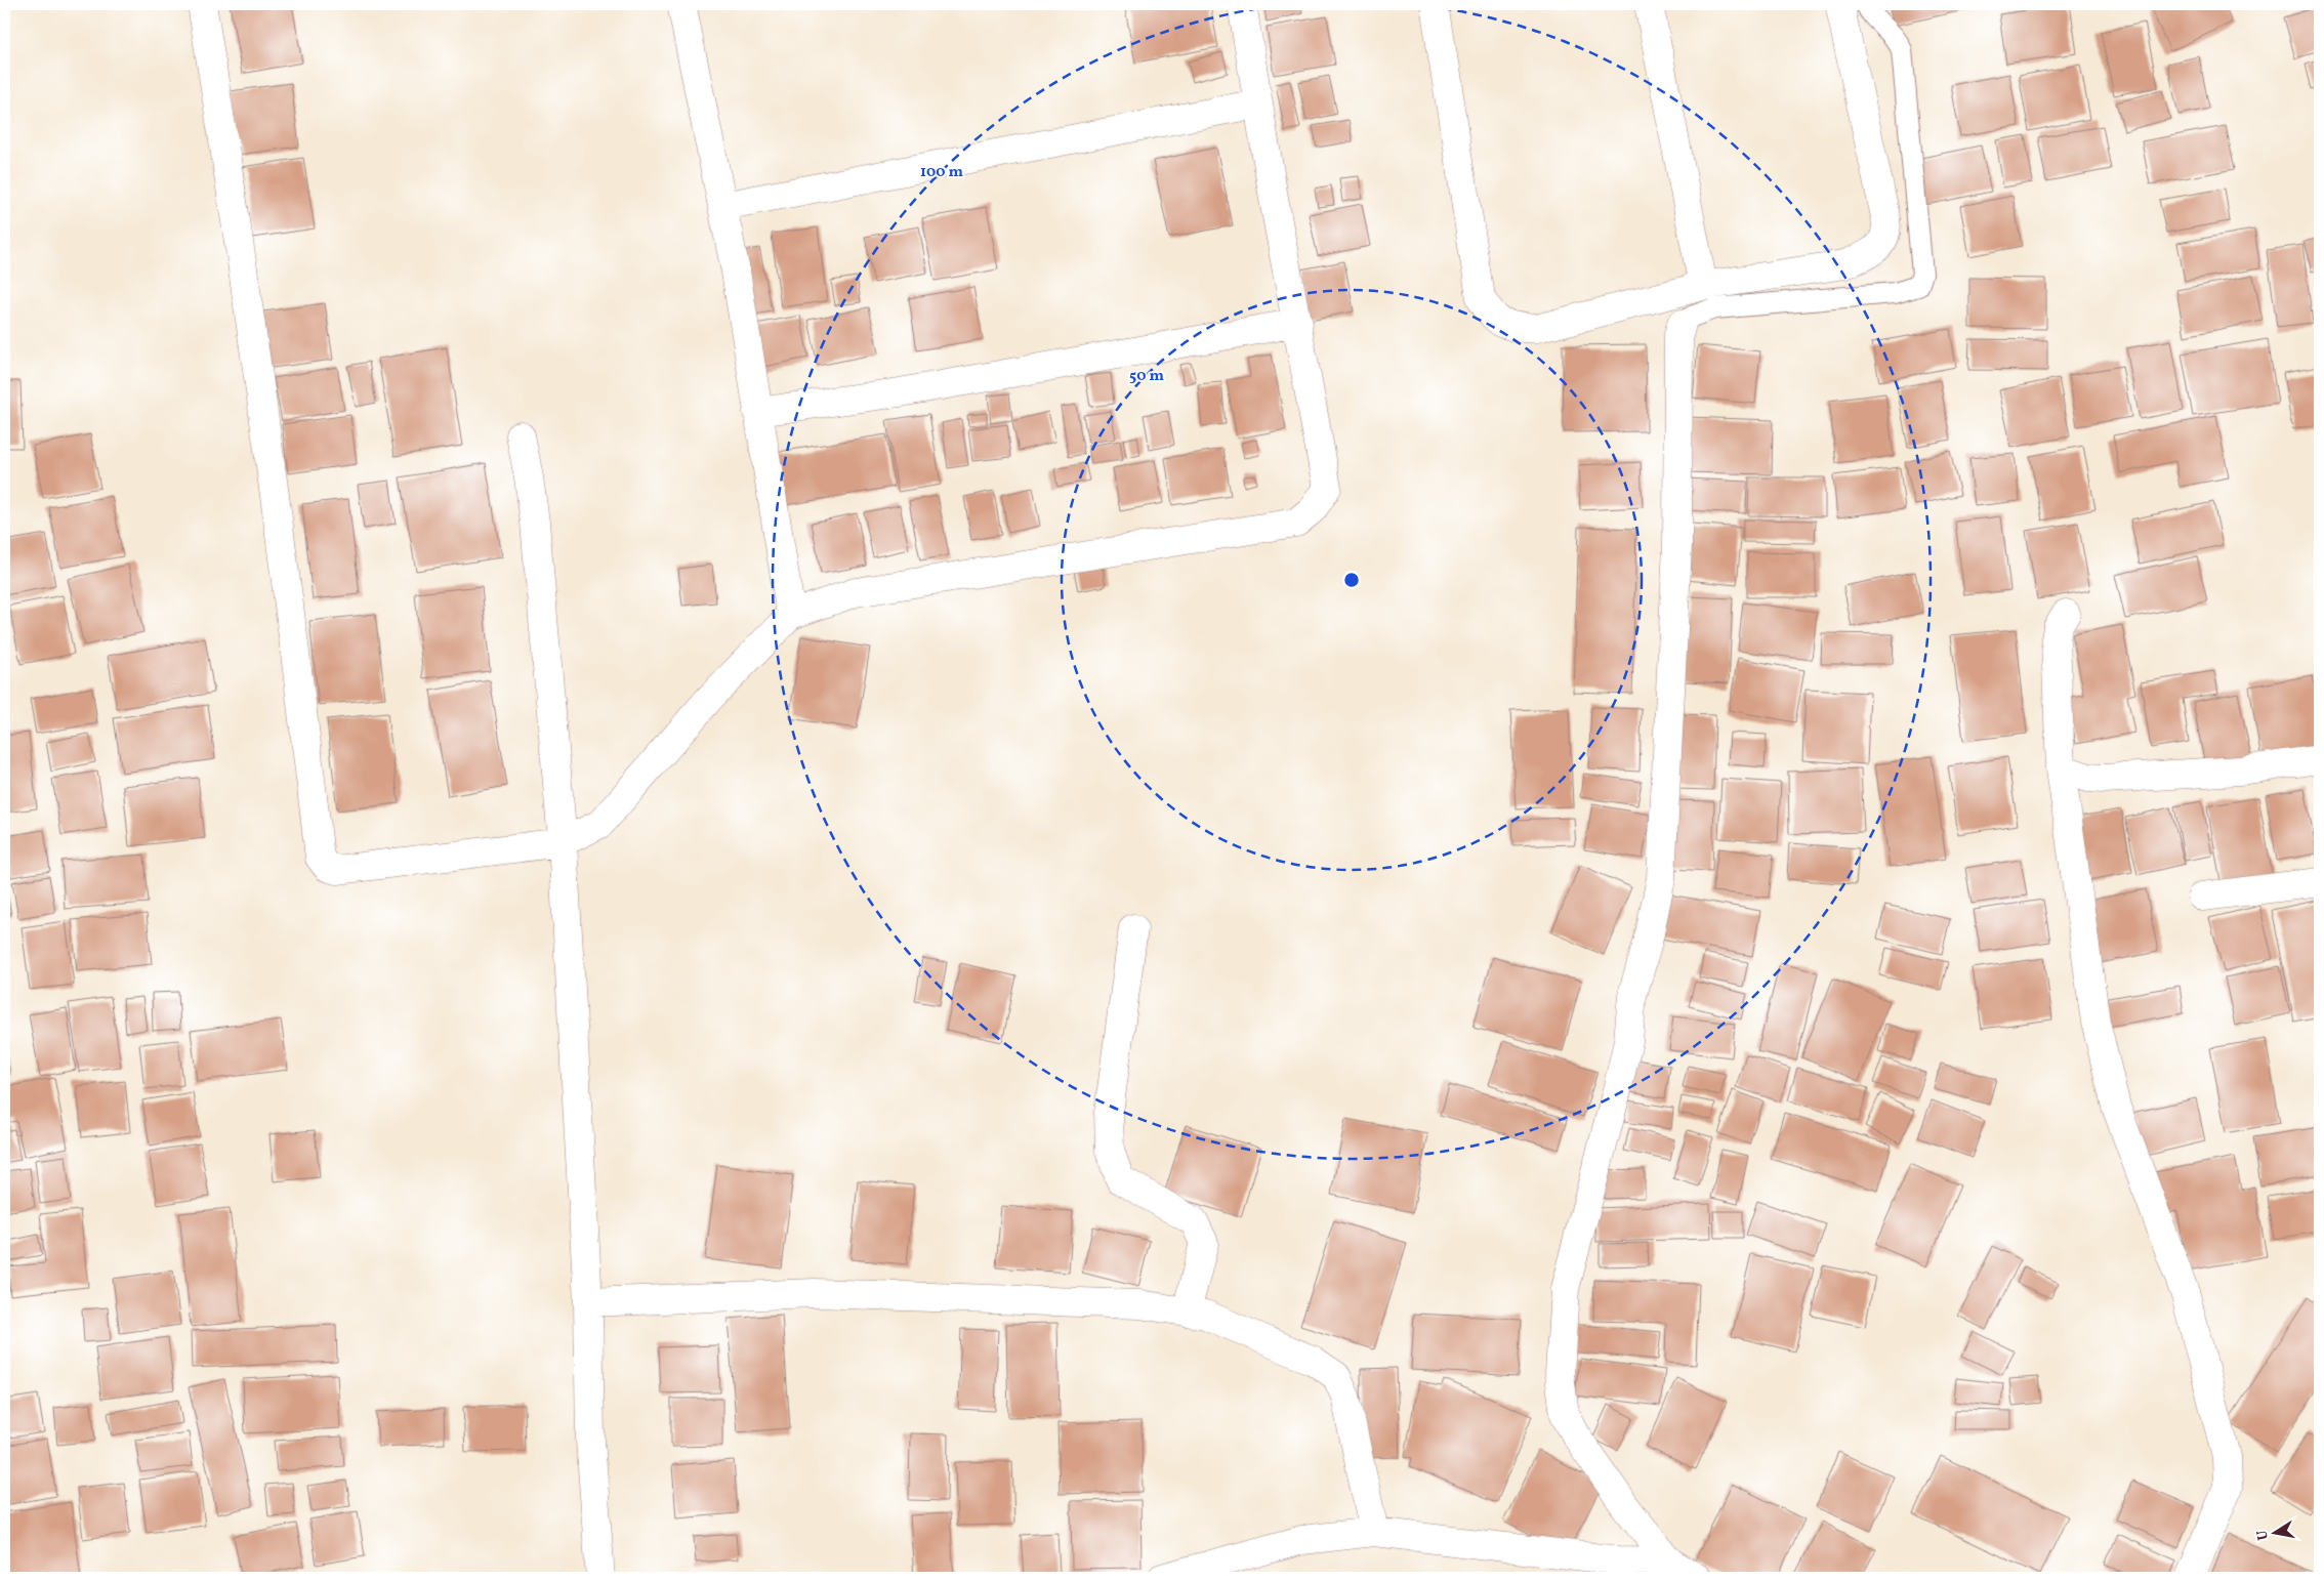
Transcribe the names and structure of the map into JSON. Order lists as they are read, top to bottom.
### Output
{
  "north": "left",
  "rings": ["100 m", "50 m"]
}
